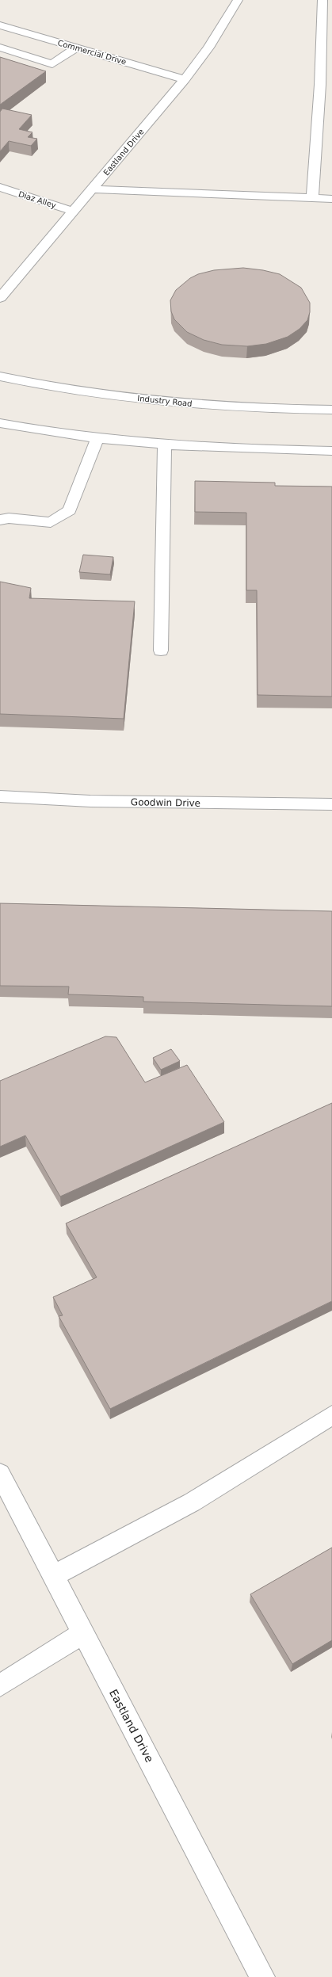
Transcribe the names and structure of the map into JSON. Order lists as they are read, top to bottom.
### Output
{
  "streets": {
    "street": [
      "Commercial Drive",
      "Eastland Drive",
      "Diaz Alley",
      "Industry Road",
      "Goodwin Drive"
    ]
  },
  "crossings": [
    ["Commercial Drive", "Eastland Drive"],
    ["Eastland Drive", "Diaz Alley"]
  ]
}
